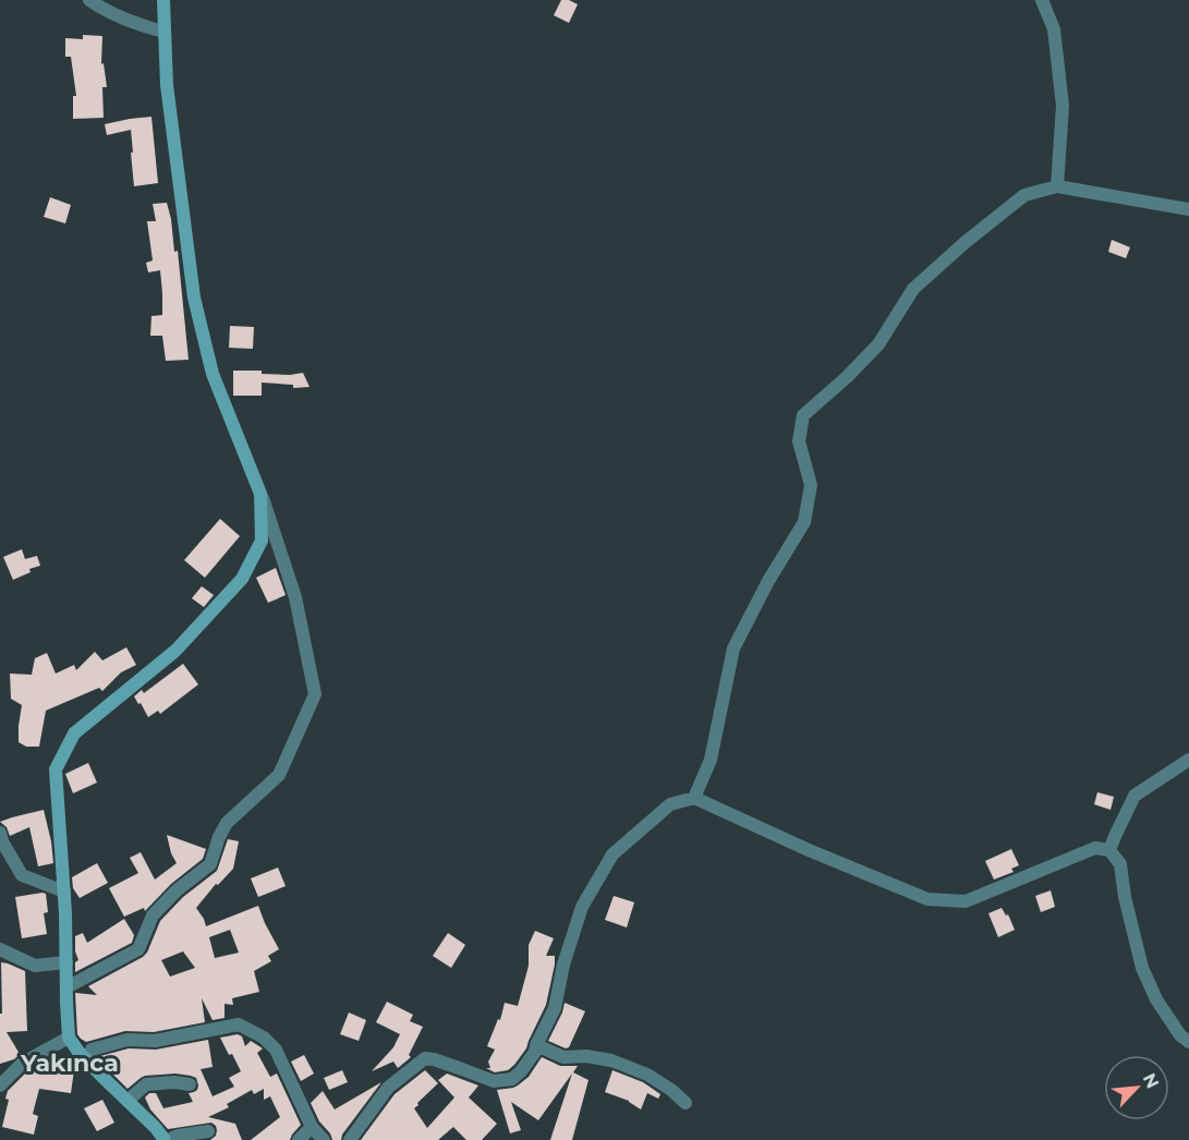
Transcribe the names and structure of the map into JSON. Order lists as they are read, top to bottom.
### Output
{
  "districts": ["Yakınca"],
  "north": "top right"
}
